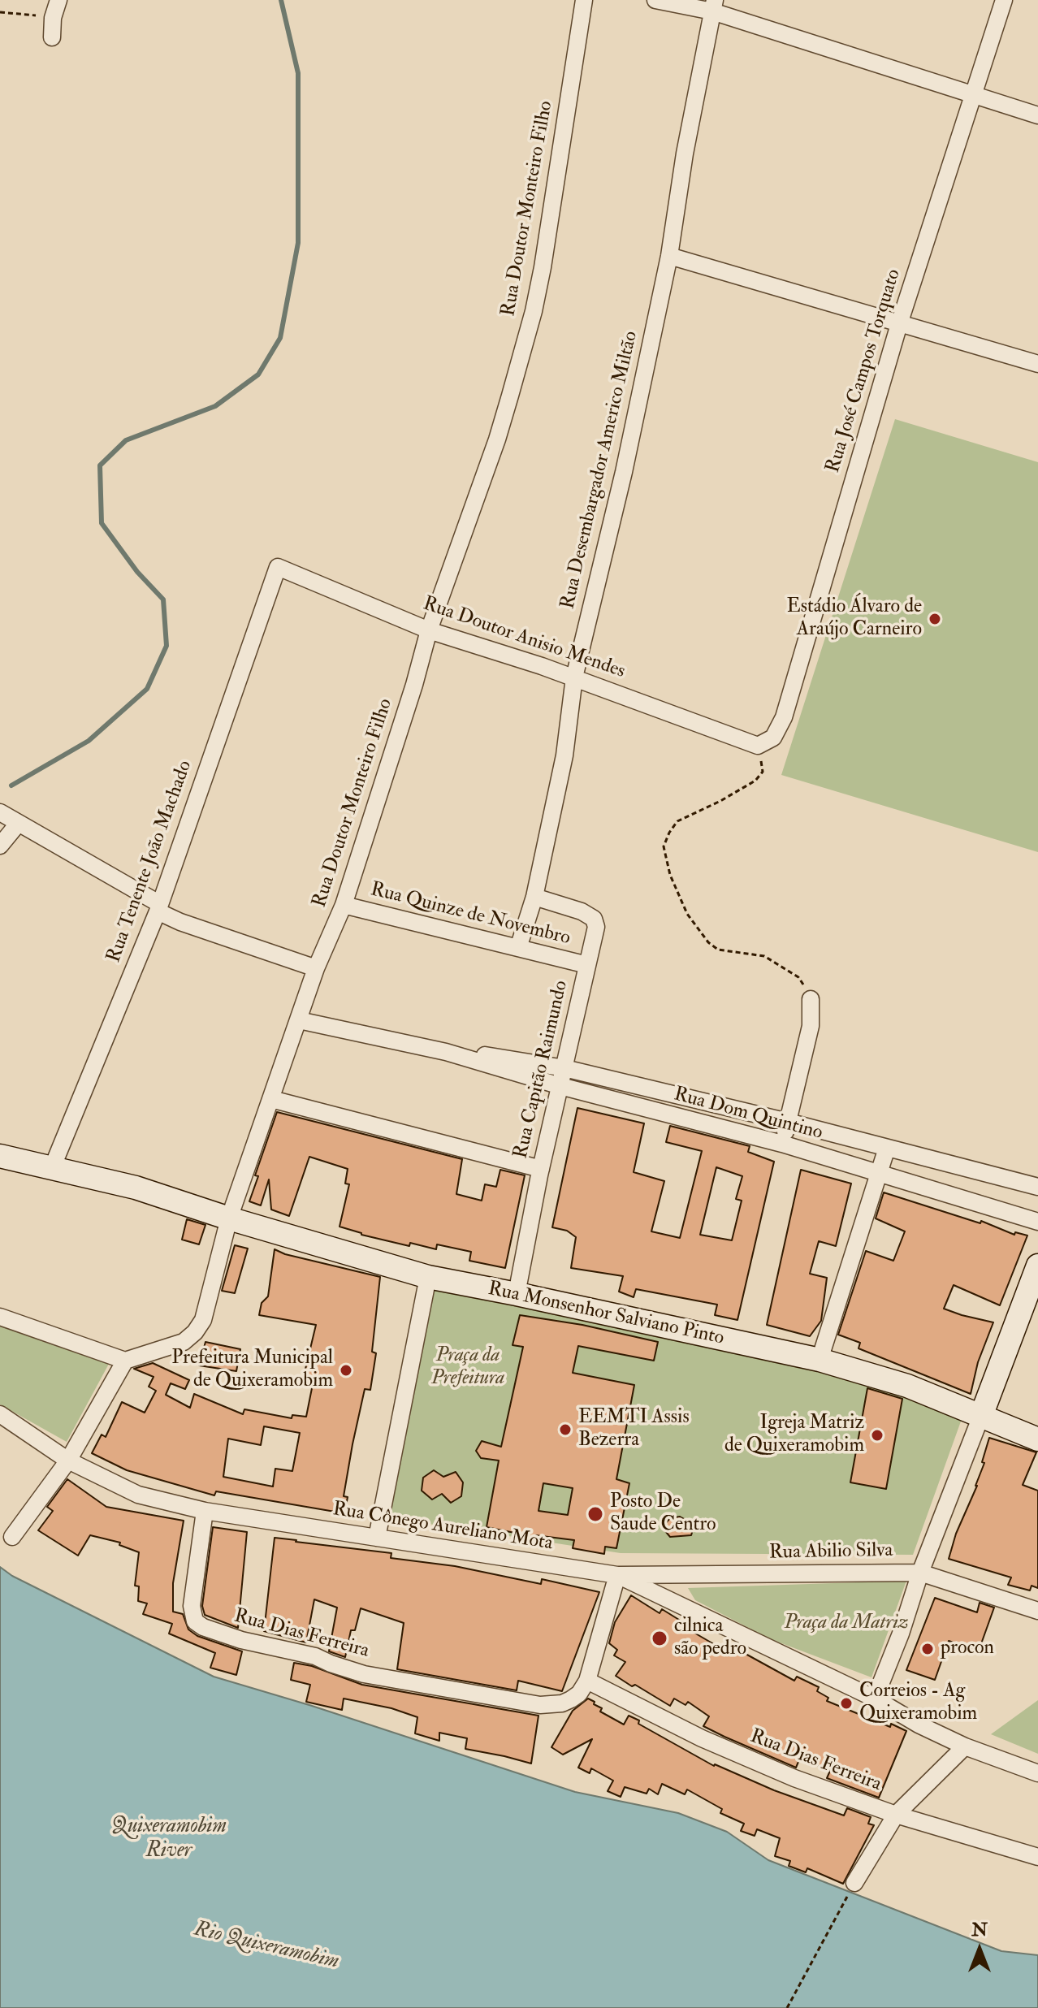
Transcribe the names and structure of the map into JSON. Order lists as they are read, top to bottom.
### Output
{
  "streets": {
    "street": [
      "Rua Doutor Monteiro Filho",
      "Rua José Campos Torquato",
      "Rua Desembargador Americo Miltão",
      "Rua Doutor Anisio Mendes",
      "Rua Tenente João Machado",
      "Rua Quinze de Novembro",
      "Rua Capitão Raimundo",
      "Rua Dom Quintino",
      "Rua Monsenhor Salviano Pinto",
      "Rua Cônego Aureliano Mota",
      "Rua Abilio Silva",
      "Rua Dias Ferreira"
    ]
  },
  "crossings": [
    ["Rua Doutor Monteiro Filho", "Rua Doutor Anisio Mendes"],
    ["Rua Doutor Monteiro Filho", "Rua Quinze de Novembro"],
    ["Rua Doutor Monteiro Filho", "Rua Dom Quintino"],
    ["Rua Doutor Monteiro Filho", "Rua Monsenhor Salviano Pinto"],
    ["Rua José Campos Torquato", "Rua Doutor Anisio Mendes"],
    ["Rua Desembargador Americo Miltão", "Rua Doutor Anisio Mendes"],
    ["Rua Desembargador Americo Miltão", "Rua Quinze de Novembro"],
    ["Rua Desembargador Americo Miltão", "Rua Capitão Raimundo"],
    ["Rua Doutor Anisio Mendes", "Rua Tenente João Machado"],
    ["Rua Tenente João Machado", "Rua Monsenhor Salviano Pinto"],
    ["Rua Quinze de Novembro", "Rua Capitão Raimundo"],
    ["Rua Capitão Raimundo", "Rua Dom Quintino"],
    ["Rua Capitão Raimundo", "Rua Monsenhor Salviano Pinto"],
    ["Rua Cônego Aureliano Mota", "Rua Abilio Silva"],
    ["Rua Cônego Aureliano Mota", "Rua Dias Ferreira"]
  ],
  "water": ["Quixeramobim River", "Rio Quixeramobim"],
  "parks": ["Praça da Prefeitura", "Praça da Matriz"],
  "places": [
    "Estádio Álvaro de Araújo Carneiro",
    "Prefeitura Municipal de Quixeramobim",
    "EEMTI Assis Bezerra",
    "Igreja Matriz de Quixeramobim",
    "Posto De Saude Centro",
    "cilnica são pedro",
    "procon",
    "Correios - Ag Quixeramobim"
  ],
  "north": "top"
}
